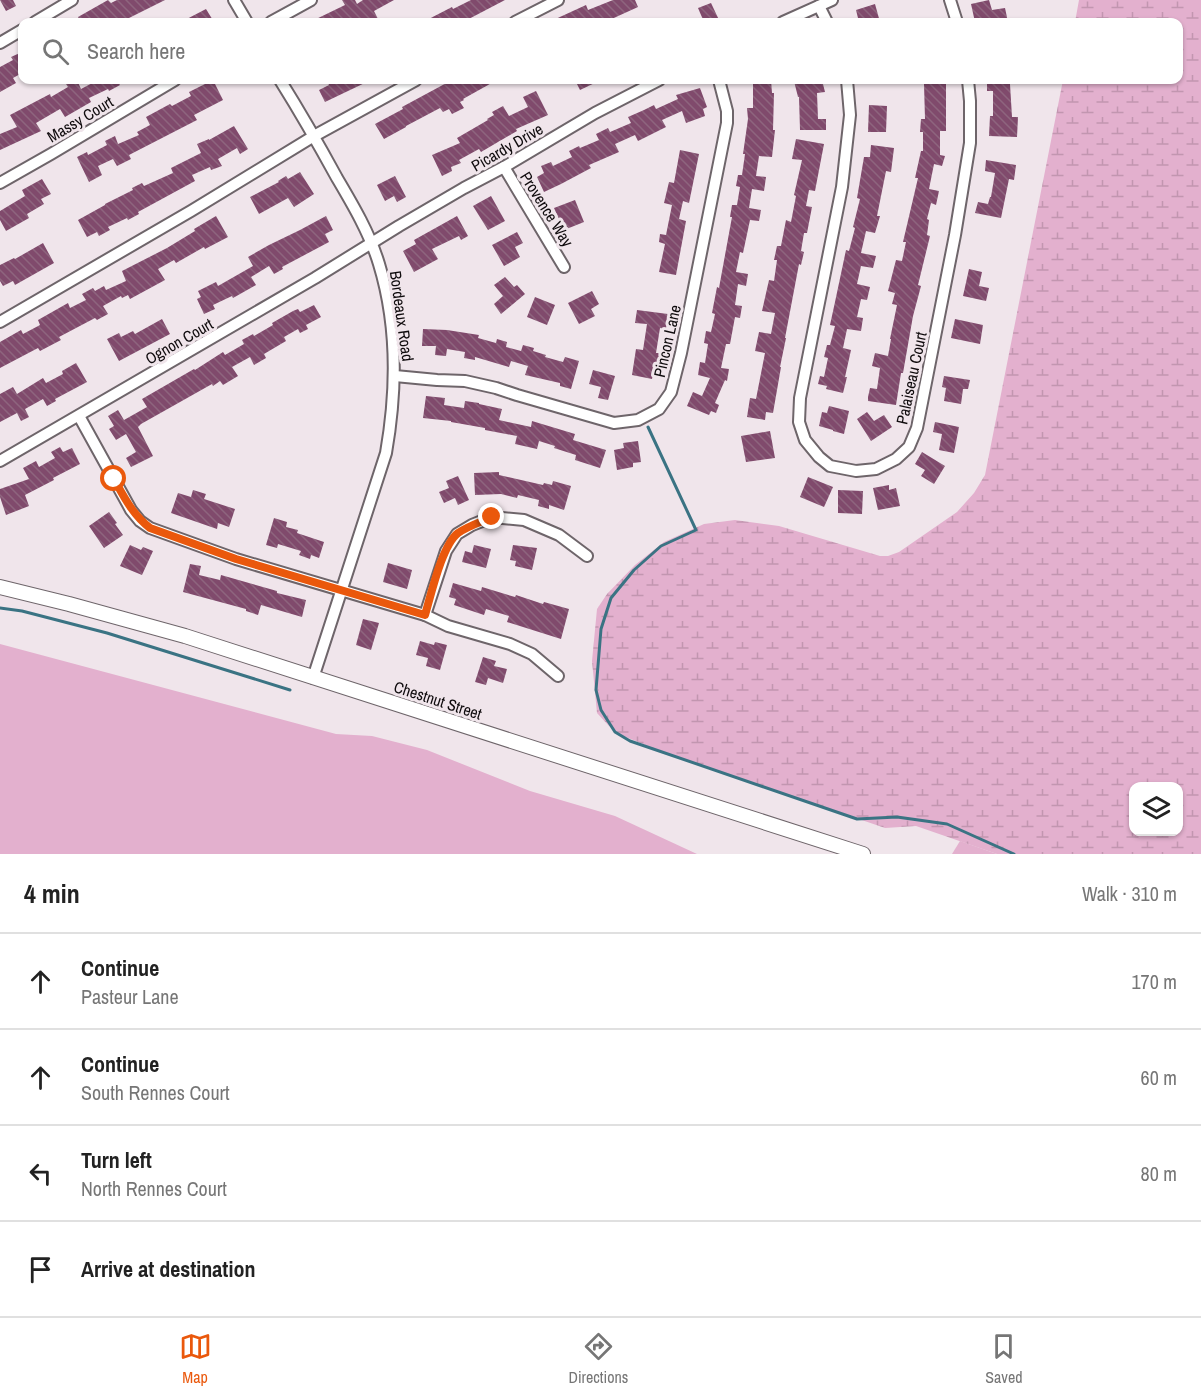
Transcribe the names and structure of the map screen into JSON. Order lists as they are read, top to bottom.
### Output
{
  "streets": {
    "main road": ["Chestnut Street"],
    "street": [
      "Massy Court",
      "Picardy Drive",
      "Provence Way",
      "Bordeaux Road",
      "Ognon Court",
      "Pincon Lane",
      "Palaiseau Court"
    ]
  },
  "crossings": [
    ["Picardy Drive", "Provence Way"],
    ["Picardy Drive", "Bordeaux Road"],
    ["Picardy Drive", "Ognon Court"],
    ["Bordeaux Road", "Ognon Court"],
    ["Bordeaux Road", "Pincon Lane"],
    ["Bordeaux Road", "Chestnut Street"]
  ],
  "page": {
    "search": "Search here",
    "heading": ["4 min", "Walk · 310 m"],
    "list": [
      ["Continue", "Pasteur Lane", "170 m"],
      ["Continue", "South Rennes Court", "60 m"],
      ["Turn left", "North Rennes Court", "80 m"],
      "Arrive at destination"
    ],
    "nav": ["Map", "Directions", "Saved"]
  }
}
